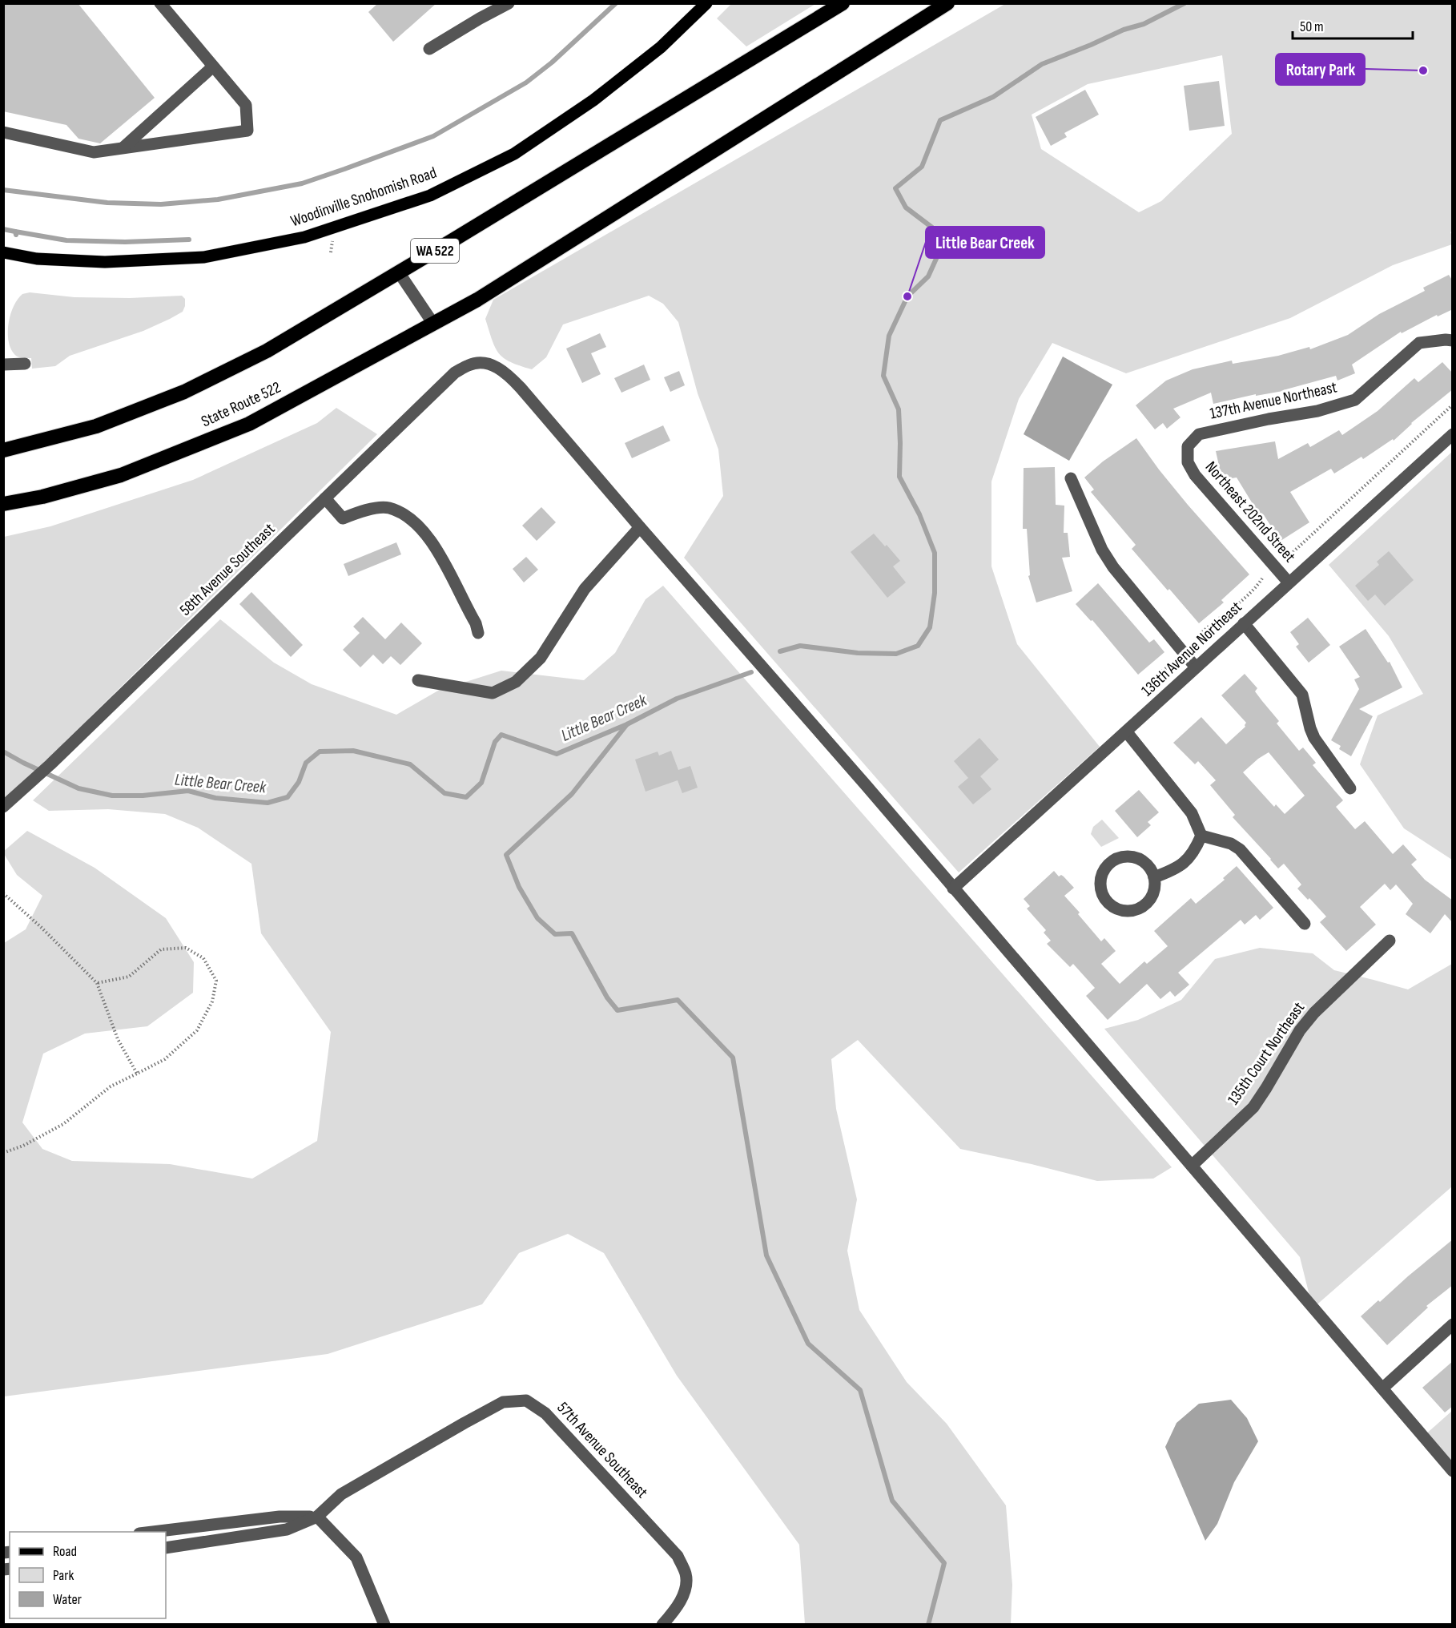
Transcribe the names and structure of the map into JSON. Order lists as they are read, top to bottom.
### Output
{
  "streets": {
    "highway": ["WA 522", "State Route 522"],
    "main road": ["Woodinville Snohomish Road"],
    "street": [
      "137th Avenue Northeast",
      "Northeast 202nd Street",
      "58th Avenue Southeast",
      "136th Avenue Northeast",
      "135th Court Northeast",
      "57th Avenue Southeast"
    ]
  },
  "crossings": [
    ["137th Avenue Northeast", "Northeast 202nd Street"],
    ["Northeast 202nd Street", "136th Avenue Northeast"]
  ],
  "water": ["Little Bear Creek"],
  "places": ["Rotary Park", "Little Bear Creek"],
  "legend": ["Road", "Park", "Water"],
  "scale_bar": "50 m"
}
